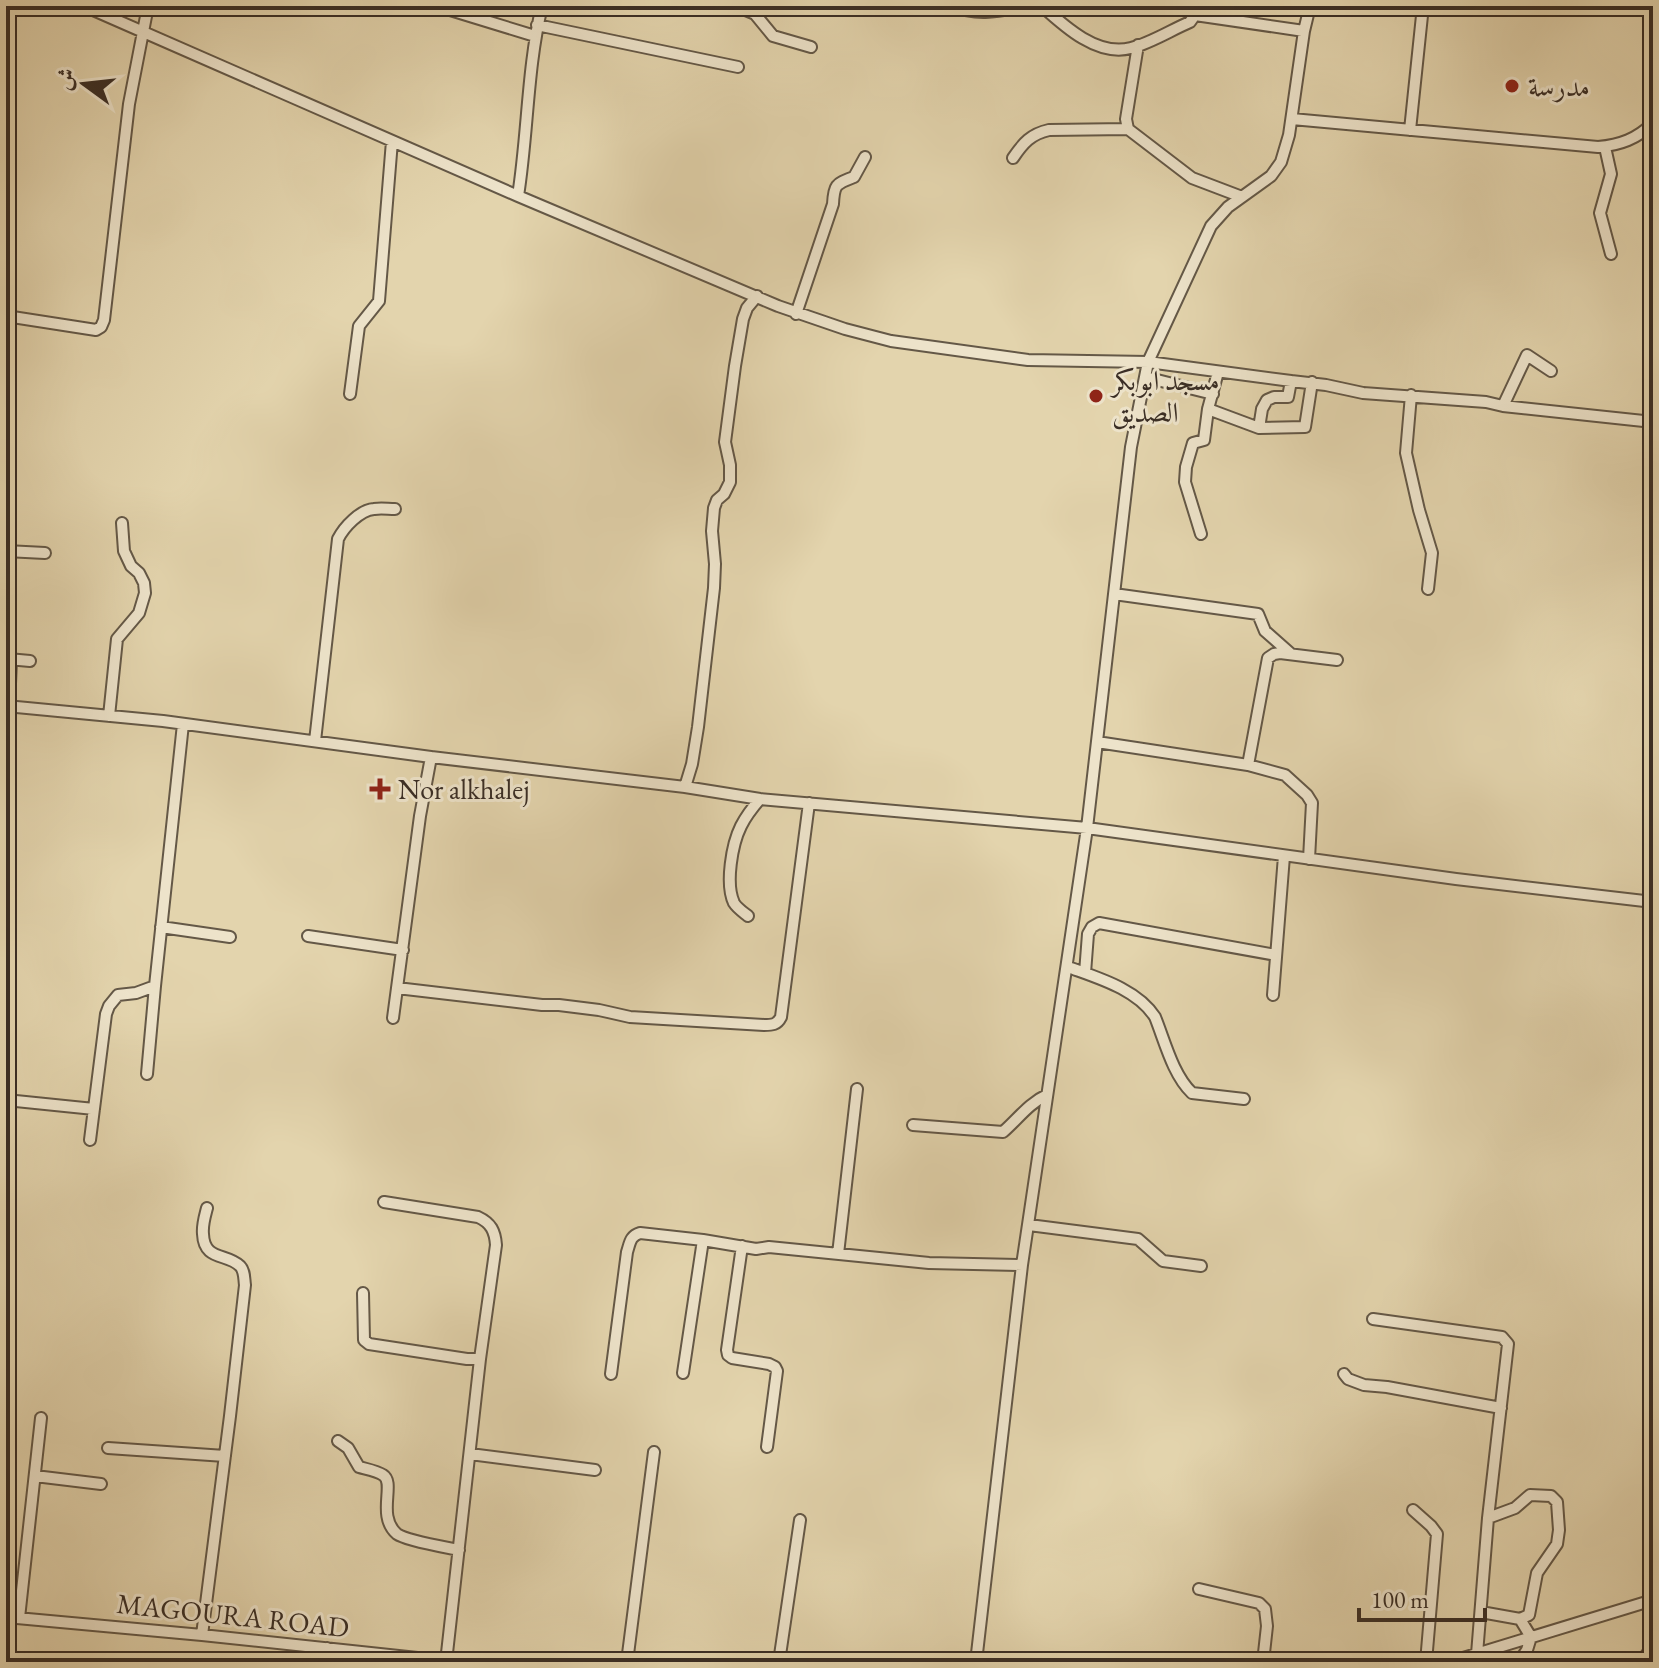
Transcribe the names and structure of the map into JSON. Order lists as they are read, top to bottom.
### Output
{
  "streets": {
    "street": ["MAGOURA ROAD"]
  },
  "places": {
    "other": ["مدرسة", "مسجد ابوبكر الصديق"],
    "health": ["Nor alkhalej"]
  },
  "scale_bar": "100 m",
  "north": "left"
}
